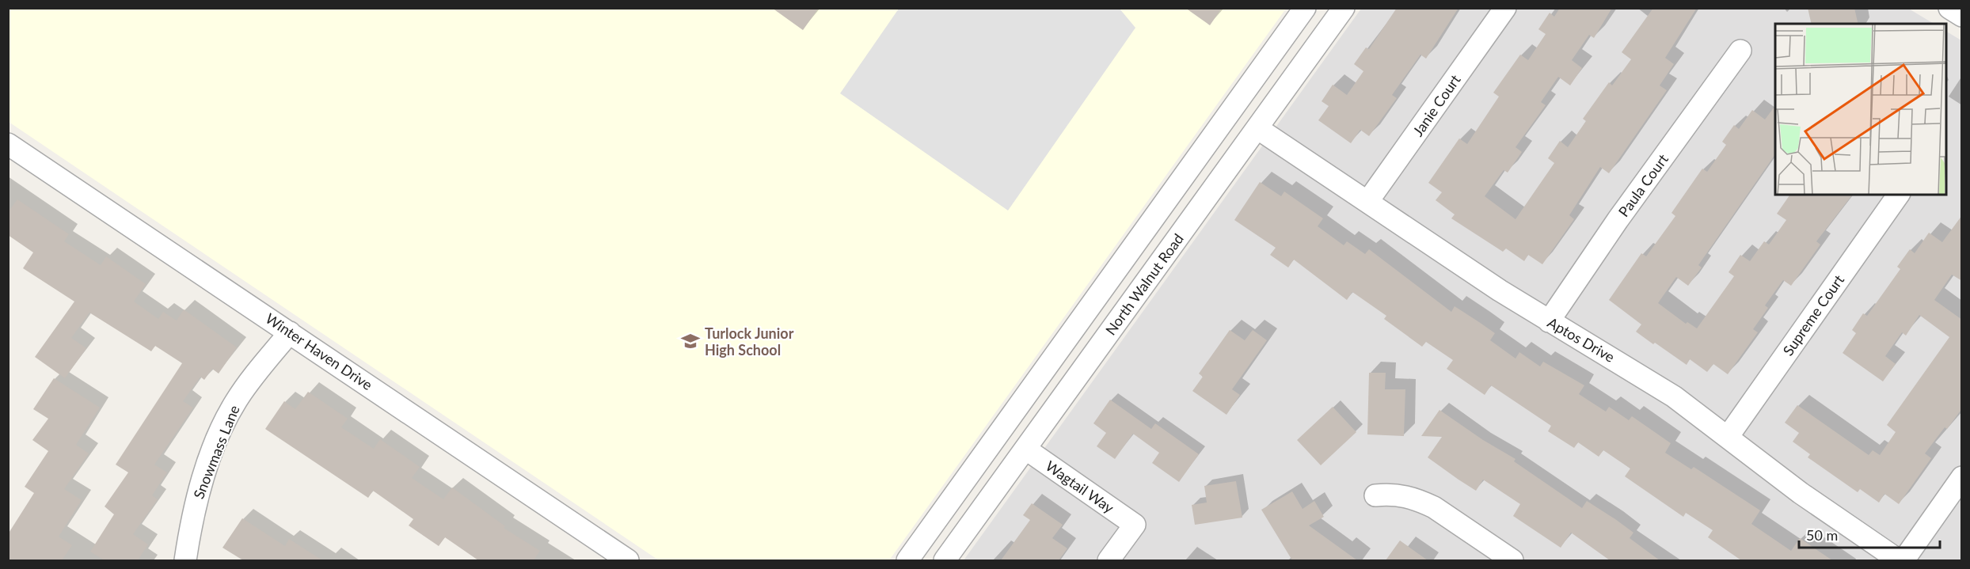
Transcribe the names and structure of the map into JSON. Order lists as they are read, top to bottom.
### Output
{
  "streets": {
    "street": [
      "Janie Court",
      "Paula Court",
      "North Walnut Road",
      "Supreme Court",
      "Aptos Drive",
      "Winter Haven Drive",
      "Snowmass Lane",
      "Wagtail Way"
    ]
  },
  "crossings": [
    ["Janie Court", "Aptos Drive"],
    ["Paula Court", "Aptos Drive"],
    ["North Walnut Road", "Aptos Drive"],
    ["North Walnut Road", "Wagtail Way"],
    ["Supreme Court", "Aptos Drive"],
    ["Winter Haven Drive", "Snowmass Lane"]
  ],
  "places": {
    "school or university": ["Turlock Junior High School"]
  },
  "scale_bar": "50 m"
}
